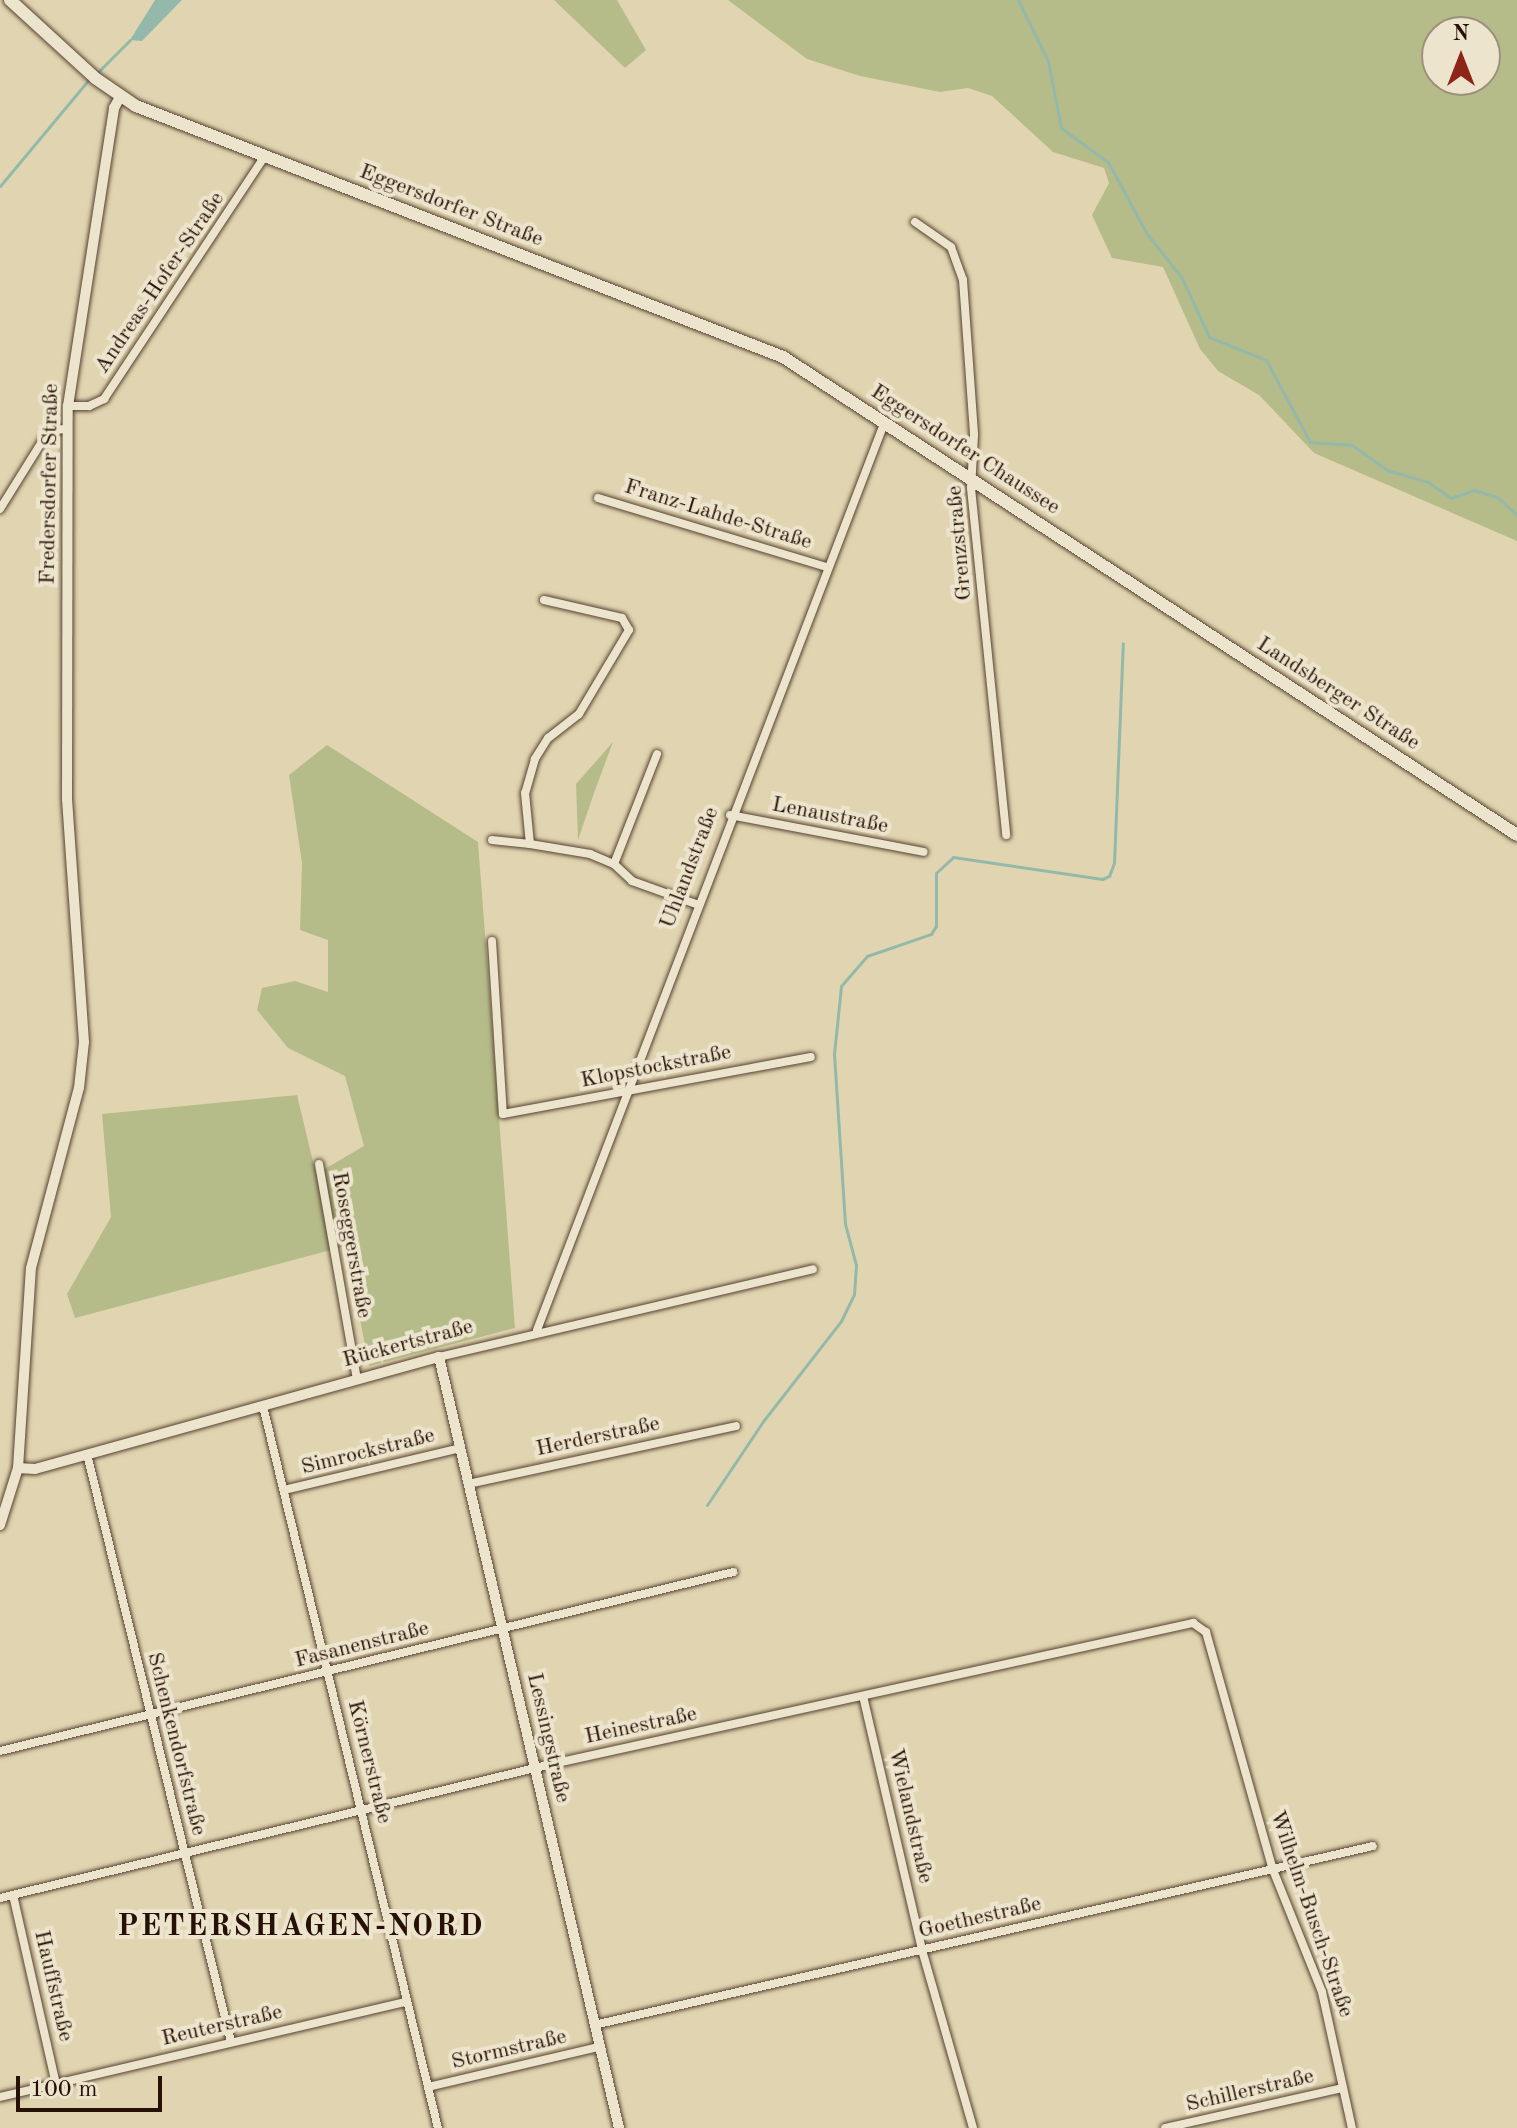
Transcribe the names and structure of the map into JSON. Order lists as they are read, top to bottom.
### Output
{
  "streets": {
    "main road": ["Eggersdorfer Straße", "Eggersdorfer Chaussee", "Landsberger Straße"],
    "street": [
      "Andreas-Hofer-Straße",
      "Fredersdorfer Straße",
      "Franz-Lahde-Straße",
      "Grenzstraße",
      "Lenaustraße",
      "Uhlandstraße",
      "Klopstockstraße",
      "Roseggerstraße",
      "Rückertstraße",
      "Herderstraße",
      "Simrockstraße",
      "Fasanenstraße",
      "Heinestraße",
      "Lessingstraße",
      "Schenkendorfstraße",
      "Körnerstraße",
      "Wielandstraße",
      "Wilhelm-Busch-Straße",
      "Goethestraße",
      "Hauffstraße",
      "Reuterstraße",
      "Stormstraße",
      "Schillerstraße"
    ]
  },
  "crossings": [
    ["Eggersdorfer Straße", "Andreas-Hofer-Straße"],
    ["Eggersdorfer Straße", "Eggersdorfer Chaussee"],
    ["Eggersdorfer Straße", "Fredersdorfer Straße"],
    ["Andreas-Hofer-Straße", "Fredersdorfer Straße"],
    ["Eggersdorfer Chaussee", "Grenzstraße"],
    ["Eggersdorfer Chaussee", "Landsberger Straße"],
    ["Eggersdorfer Chaussee", "Uhlandstraße"],
    ["Fredersdorfer Straße", "Rückertstraße"],
    ["Franz-Lahde-Straße", "Uhlandstraße"],
    ["Lenaustraße", "Uhlandstraße"],
    ["Uhlandstraße", "Klopstockstraße"],
    ["Uhlandstraße", "Rückertstraße"],
    ["Roseggerstraße", "Rückertstraße"],
    ["Rückertstraße", "Lessingstraße"],
    ["Rückertstraße", "Schenkendorfstraße"],
    ["Rückertstraße", "Körnerstraße"],
    ["Herderstraße", "Lessingstraße"],
    ["Simrockstraße", "Lessingstraße"],
    ["Simrockstraße", "Körnerstraße"],
    ["Fasanenstraße", "Lessingstraße"],
    ["Fasanenstraße", "Schenkendorfstraße"],
    ["Fasanenstraße", "Körnerstraße"],
    ["Heinestraße", "Lessingstraße"],
    ["Heinestraße", "Schenkendorfstraße"],
    ["Heinestraße", "Körnerstraße"],
    ["Heinestraße", "Wielandstraße"],
    ["Heinestraße", "Wilhelm-Busch-Straße"],
    ["Heinestraße", "Hauffstraße"],
    ["Lessingstraße", "Goethestraße"],
    ["Lessingstraße", "Stormstraße"],
    ["Schenkendorfstraße", "Reuterstraße"],
    ["Körnerstraße", "Reuterstraße"],
    ["Körnerstraße", "Stormstraße"],
    ["Wielandstraße", "Goethestraße"],
    ["Wilhelm-Busch-Straße", "Goethestraße"],
    ["Wilhelm-Busch-Straße", "Schillerstraße"],
    ["Hauffstraße", "Reuterstraße"]
  ],
  "districts": ["PETERSHAGEN-NORD"],
  "scale_bar": "100 m",
  "north": "top"
}
